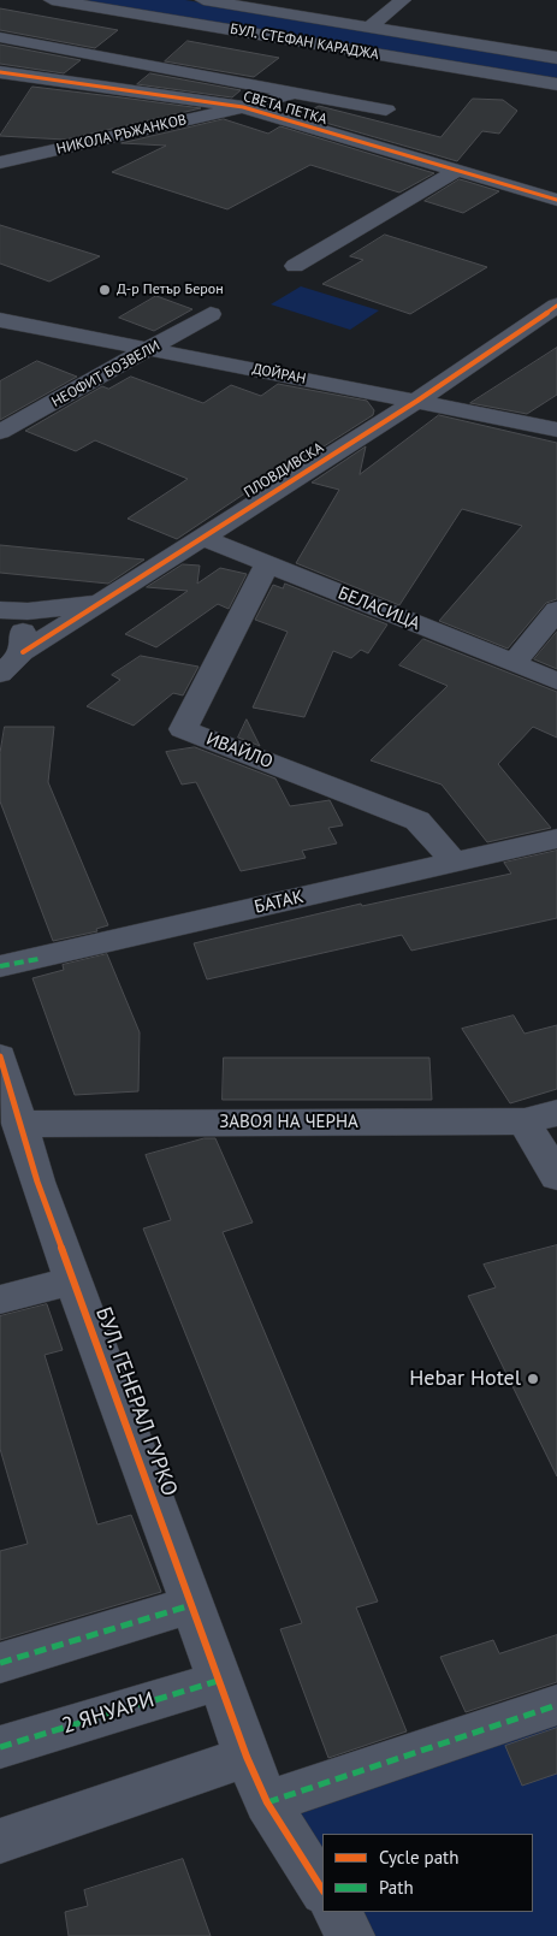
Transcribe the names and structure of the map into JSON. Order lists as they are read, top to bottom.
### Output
{
  "streets": {
    "street": [
      "БУЛ. СТЕФАН КАРАДЖА",
      "СВЕТА ПЕТКА",
      "НИКОЛА РЪЖАНКОВ",
      "НЕОФИТ БОЗВЕЛИ",
      "ДОЙРАН",
      "ПЛОВДИВСКА",
      "БЕЛАСИЦА",
      "ИВАЙЛО",
      "БАТАК",
      "ЗАВОЯ НА ЧЕРНА",
      "БУЛ. ГЕНЕРАЛ ГУРКО",
      "2 ЯНУАРИ"
    ]
  },
  "crossings": [
    ["СВЕТА ПЕТКА", "НИКОЛА РЪЖАНКОВ"],
    ["НЕОФИТ БОЗВЕЛИ", "ДОЙРАН"],
    ["ДОЙРАН", "ПЛОВДИВСКА"],
    ["ПЛОВДИВСКА", "БЕЛАСИЦА"],
    ["БЕЛАСИЦА", "ИВАЙЛО"],
    ["ИВАЙЛО", "БАТАК"],
    ["ЗАВОЯ НА ЧЕРНА", "БУЛ. ГЕНЕРАЛ ГУРКО"],
    ["БУЛ. ГЕНЕРАЛ ГУРКО", "2 ЯНУАРИ"]
  ],
  "places": ["Д-р Петър Берон", "Hebar Hotel"],
  "legend": ["Cycle path", "Path"]
}
